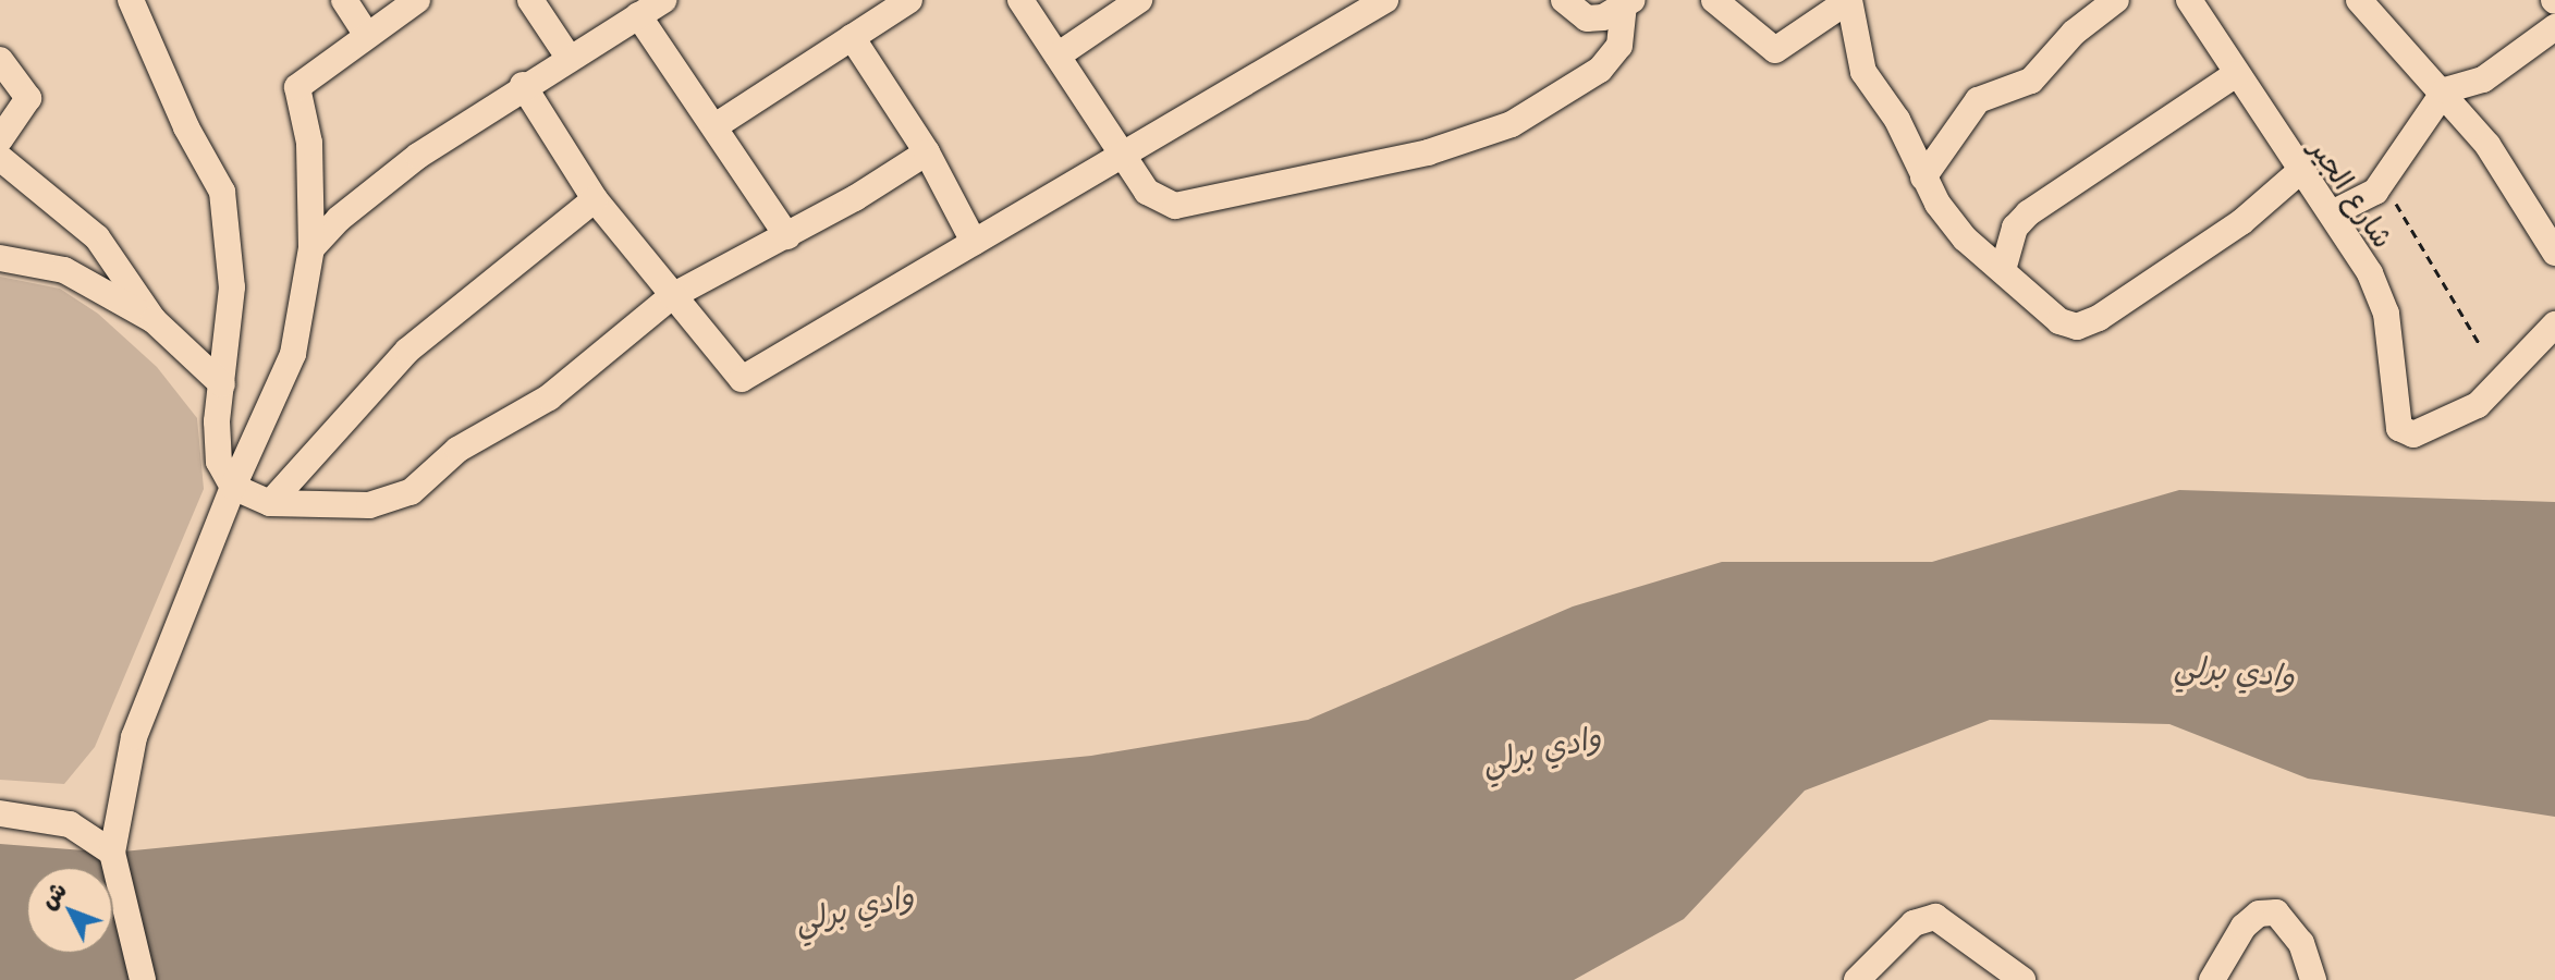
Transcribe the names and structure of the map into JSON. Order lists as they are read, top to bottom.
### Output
{
  "streets": {
    "street": ["شارع الجير"]
  },
  "water": ["وادي برلي"],
  "north": "top left"
}
